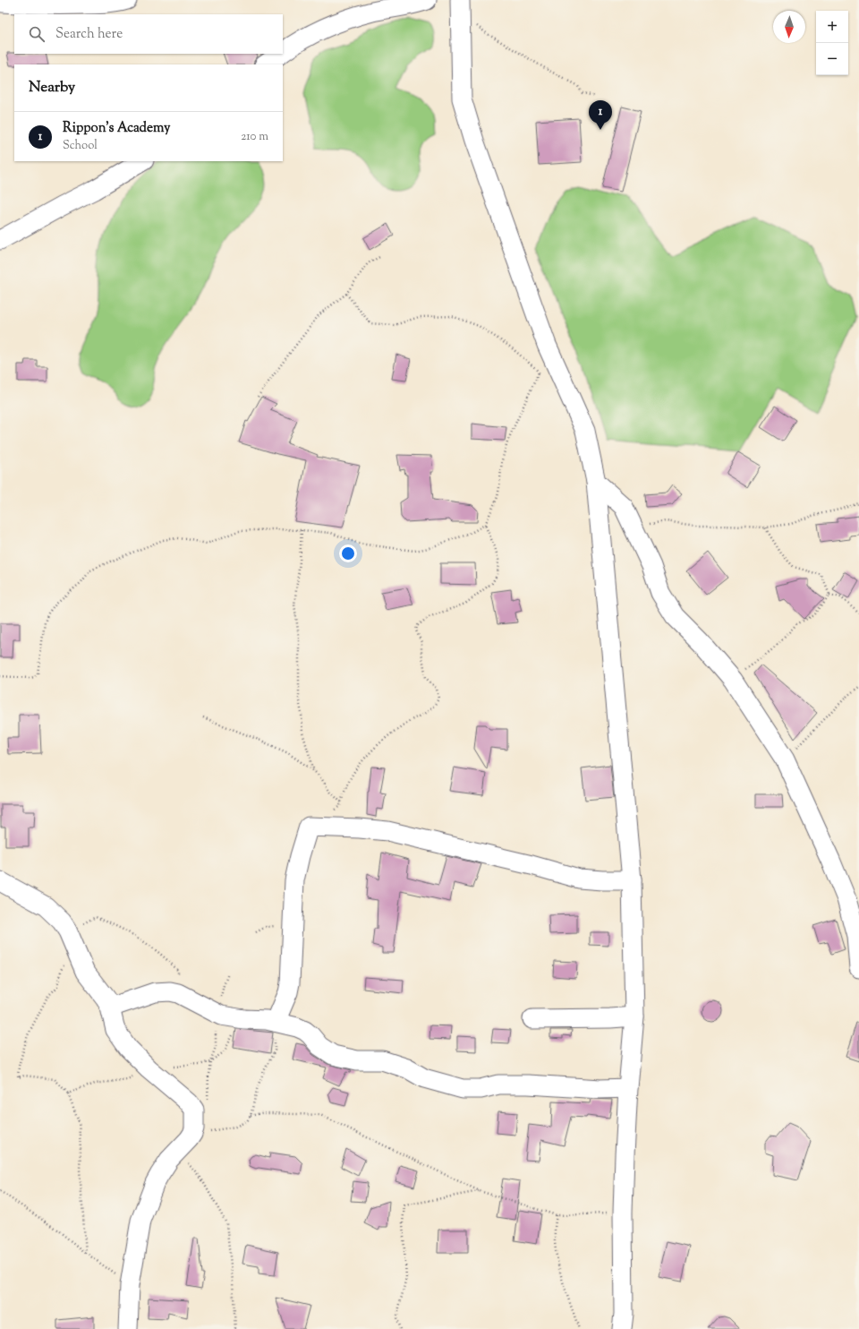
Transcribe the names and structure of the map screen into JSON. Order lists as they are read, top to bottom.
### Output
{
  "north": "bottom",
  "page": {
    "map_buttons": ["+", "−"],
    "search": "Search here",
    "heading": "Nearby",
    "pins": "1",
    "list": [
      {
        "mark": "1",
        "name": "Rippon's Academy",
        "note": "School",
        "value": "210 m"
      }
    ]
  }
}
